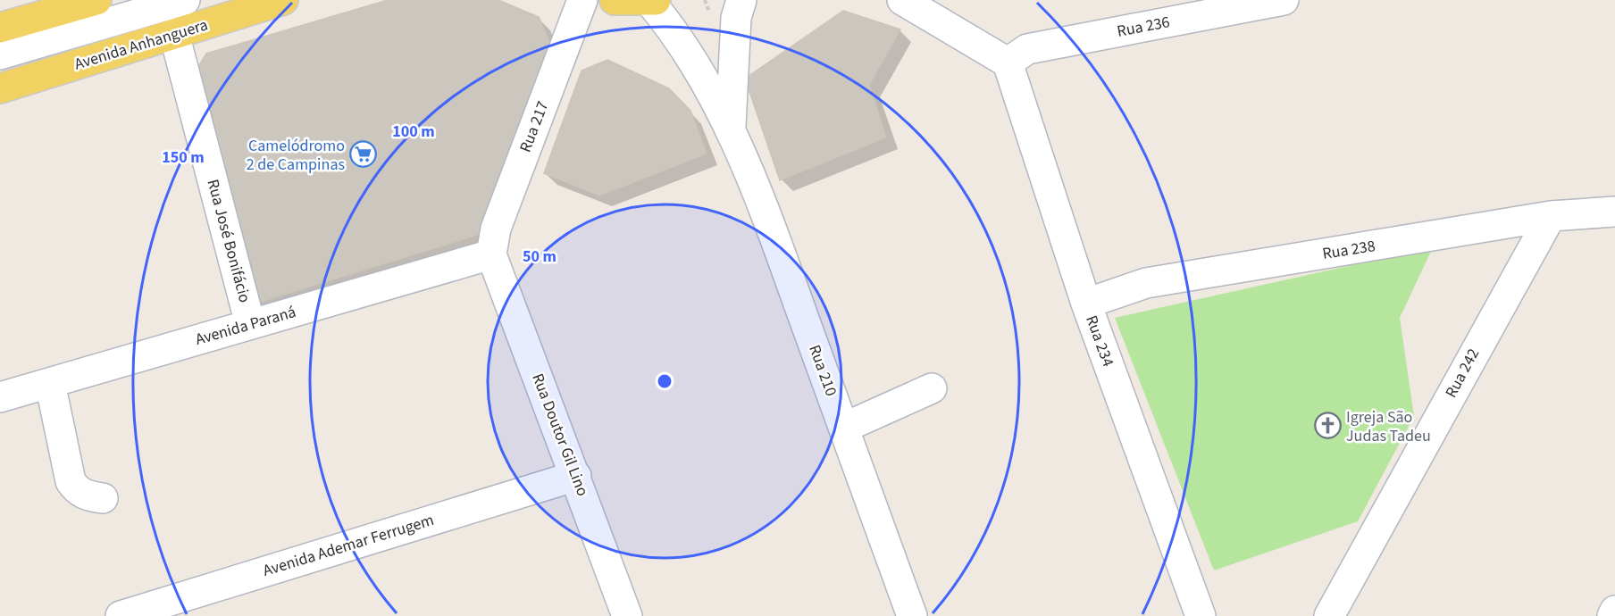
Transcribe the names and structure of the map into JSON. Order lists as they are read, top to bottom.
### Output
{
  "streets": {
    "main road": ["Avenida Anhanguera"],
    "street": [
      "Rua 236",
      "Rua 217",
      "Rua José Bonifácio",
      "Rua 238",
      "Avenida Paraná",
      "Rua 234",
      "Rua 210",
      "Rua 242",
      "Rua Doutor Gil Lino",
      "Avenida Ademar Ferrugem"
    ]
  },
  "crossings": [
    ["Rua 236", "Rua 234"],
    ["Avenida Anhanguera", "Rua José Bonifácio"],
    ["Rua 217", "Avenida Paraná"],
    ["Rua 217", "Rua Doutor Gil Lino"],
    ["Rua José Bonifácio", "Avenida Paraná"],
    ["Rua 238", "Rua 234"],
    ["Rua 238", "Rua 242"],
    ["Avenida Paraná", "Rua Doutor Gil Lino"],
    ["Rua Doutor Gil Lino", "Avenida Ademar Ferrugem"]
  ],
  "places": {
    "supermarket": ["Camelódromo 2 de Campinas"],
    "church": ["Igreja São Judas Tadeu"]
  },
  "rings": ["100 m", "150 m", "50 m"]
}
